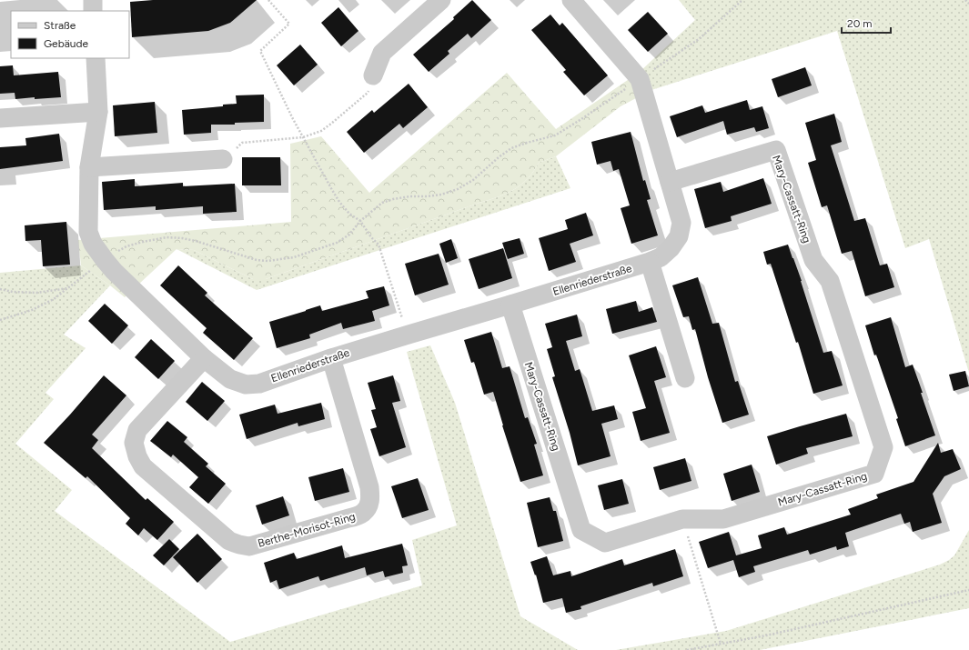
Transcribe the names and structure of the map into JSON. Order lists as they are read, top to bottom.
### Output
{
  "streets": {
    "street": ["Mary-Cassatt-Ring", "Ellenriederstraße", "Berthe-Morisot-Ring"]
  },
  "crossings": [
    ["Mary-Cassatt-Ring", "Ellenriederstraße"],
    ["Ellenriederstraße", "Berthe-Morisot-Ring"]
  ],
  "legend": ["Straße", "Gebäude"],
  "scale_bar": "20 m"
}
